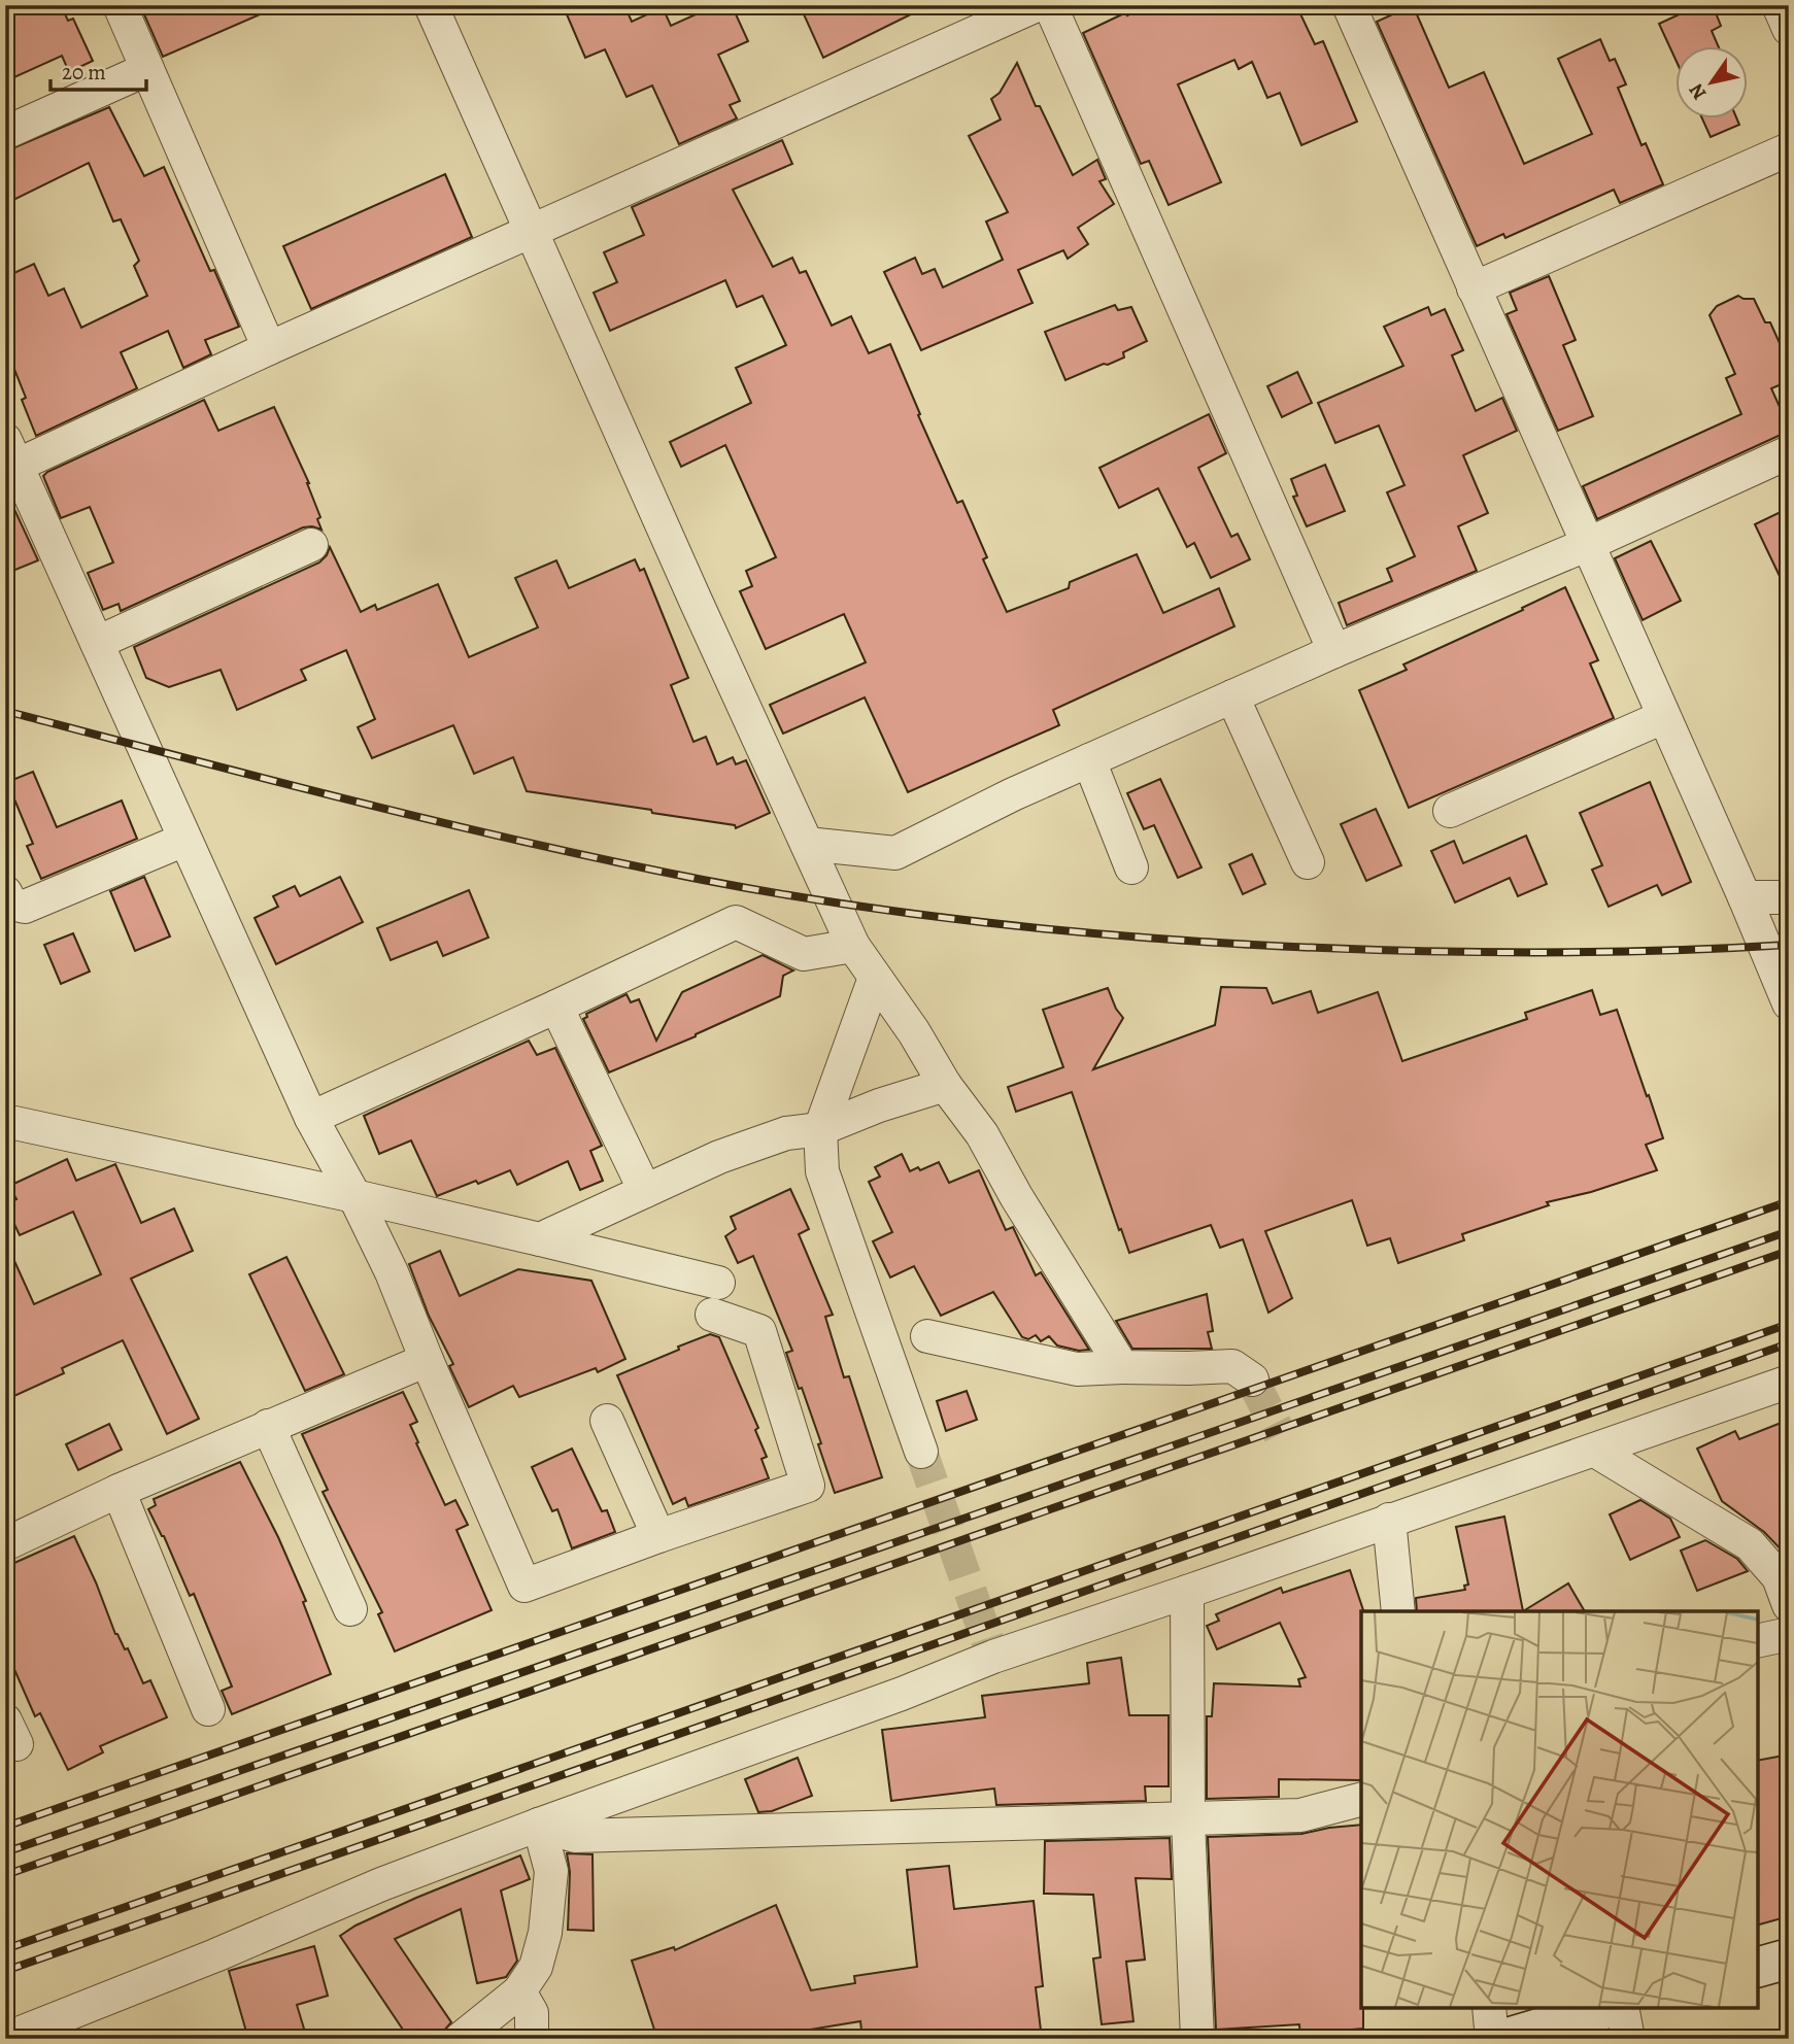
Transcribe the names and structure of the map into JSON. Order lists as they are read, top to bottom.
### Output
{
  "scale_bar": "20 m",
  "north": "bottom left"
}
